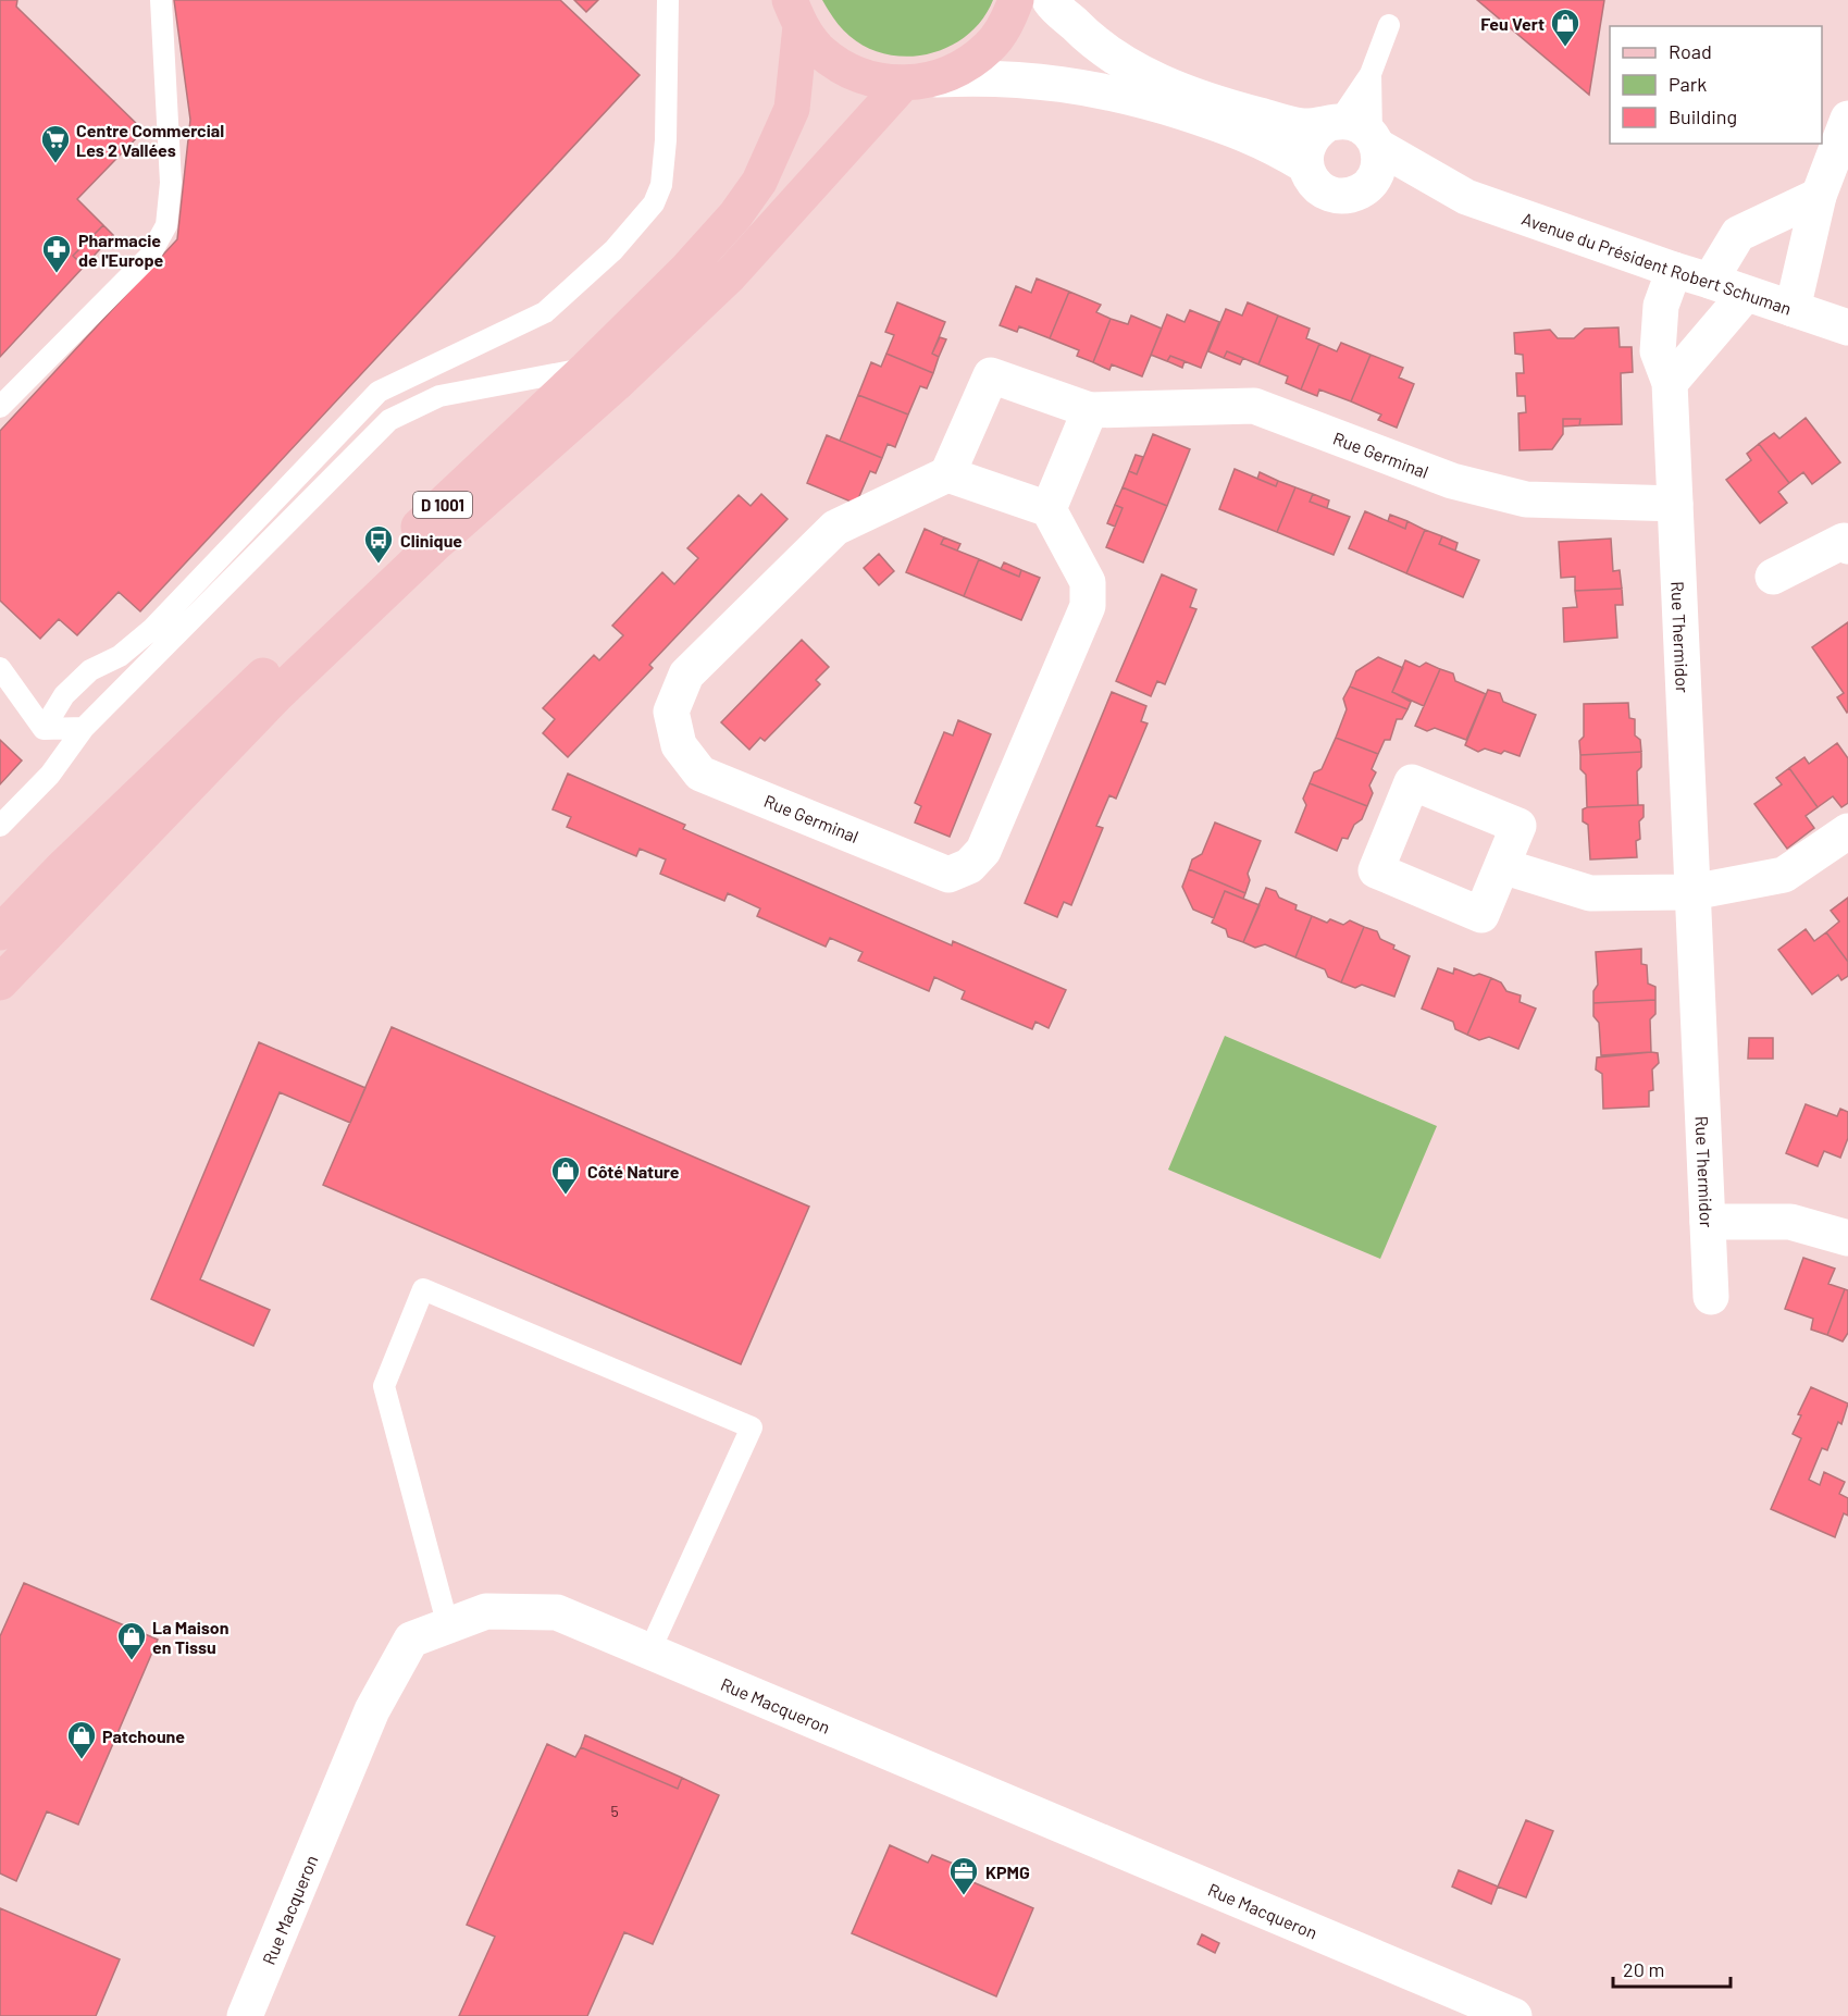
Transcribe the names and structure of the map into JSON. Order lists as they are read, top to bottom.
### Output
{
  "streets": {
    "main road": ["D 1001"],
    "street": [
      "Avenue du Président Robert Schuman",
      "Rue Germinal",
      "Rue Thermidor",
      "Rue Macqueron"
    ]
  },
  "crossings": [
    ["Avenue du Président Robert Schuman", "Rue Thermidor"],
    ["Rue Germinal", "Rue Thermidor"]
  ],
  "places": {
    "shop": [
      "Feu Vert",
      "Côté Nature",
      "La Maison en Tissu",
      "Patchoune"
    ],
    "supermarket": ["Centre Commercial Les 2 Vallées"],
    "pharmacy": ["Pharmacie de l'Europe"],
    "bus stop": ["Clinique"],
    "office": ["KPMG"]
  },
  "house_numbers": ["5"],
  "legend": ["Road", "Park", "Building"],
  "scale_bar": "20 m"
}
